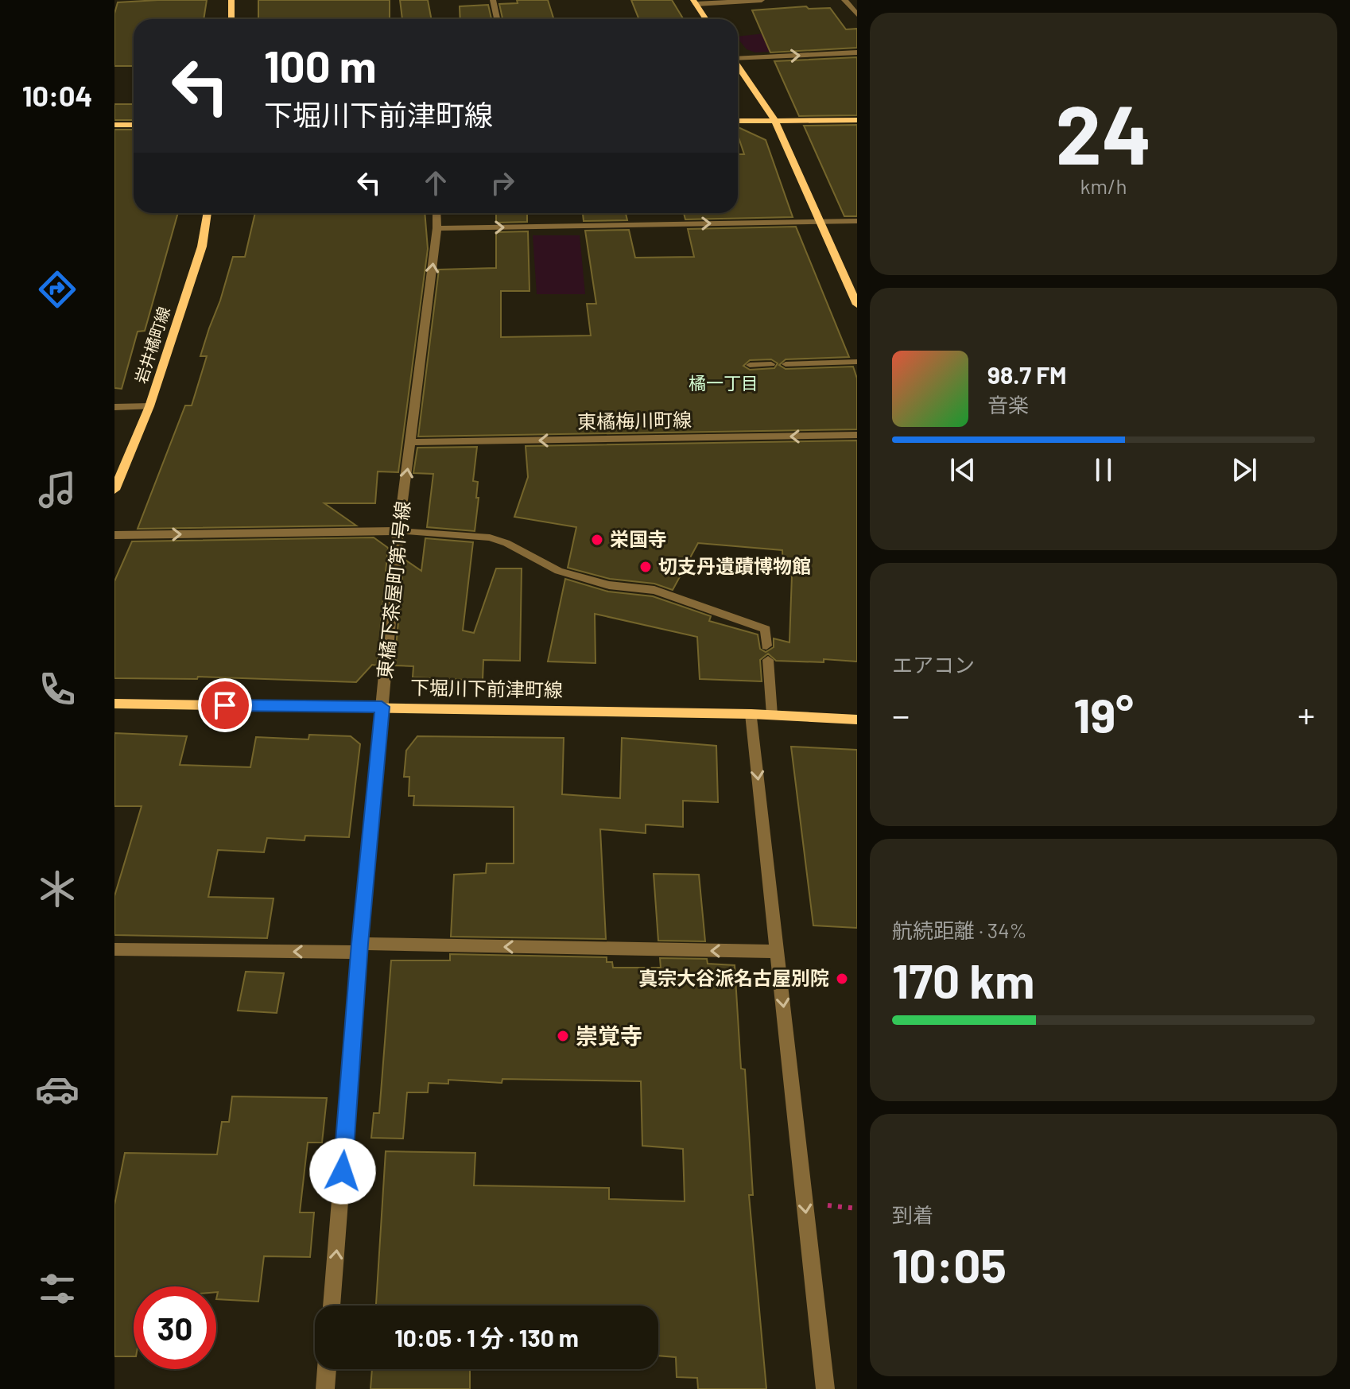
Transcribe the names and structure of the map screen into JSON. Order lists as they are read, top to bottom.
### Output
{
  "streets": {
    "street": [
      "岩井橘町線",
      "東橘梅川町線",
      "東橘下茶屋町第1号線",
      "下堀川下前津町線"
    ]
  },
  "crossings": [
    ["東橘梅川町線", "東橘下茶屋町第1号線"],
    ["東橘下茶屋町第1号線", "下堀川下前津町線"]
  ],
  "one_way": ["東橘梅川町線", "東橘下茶屋町第1号線"],
  "districts": ["橘一丁目"],
  "places": [
    "栄国寺",
    "切支丹遺蹟博物館",
    "真宗大谷派名古屋別院",
    "崇覚寺"
  ],
  "page": {
    "tabs": "10:04",
    "tile": [
      ["24", "km/h"],
      "エアコン",
      ["航続距離 · 34%", "170 km"],
      ["到着", "10:05"]
    ],
    "turn": ["100 m", "下堀川下前津町線"],
    "song": ["98.7 FM", "音楽"],
    "heat": ["−", "19°", "+"],
    "limit": "30",
    "trip": "10:05 · 1 分 · 130 m"
  }
}
